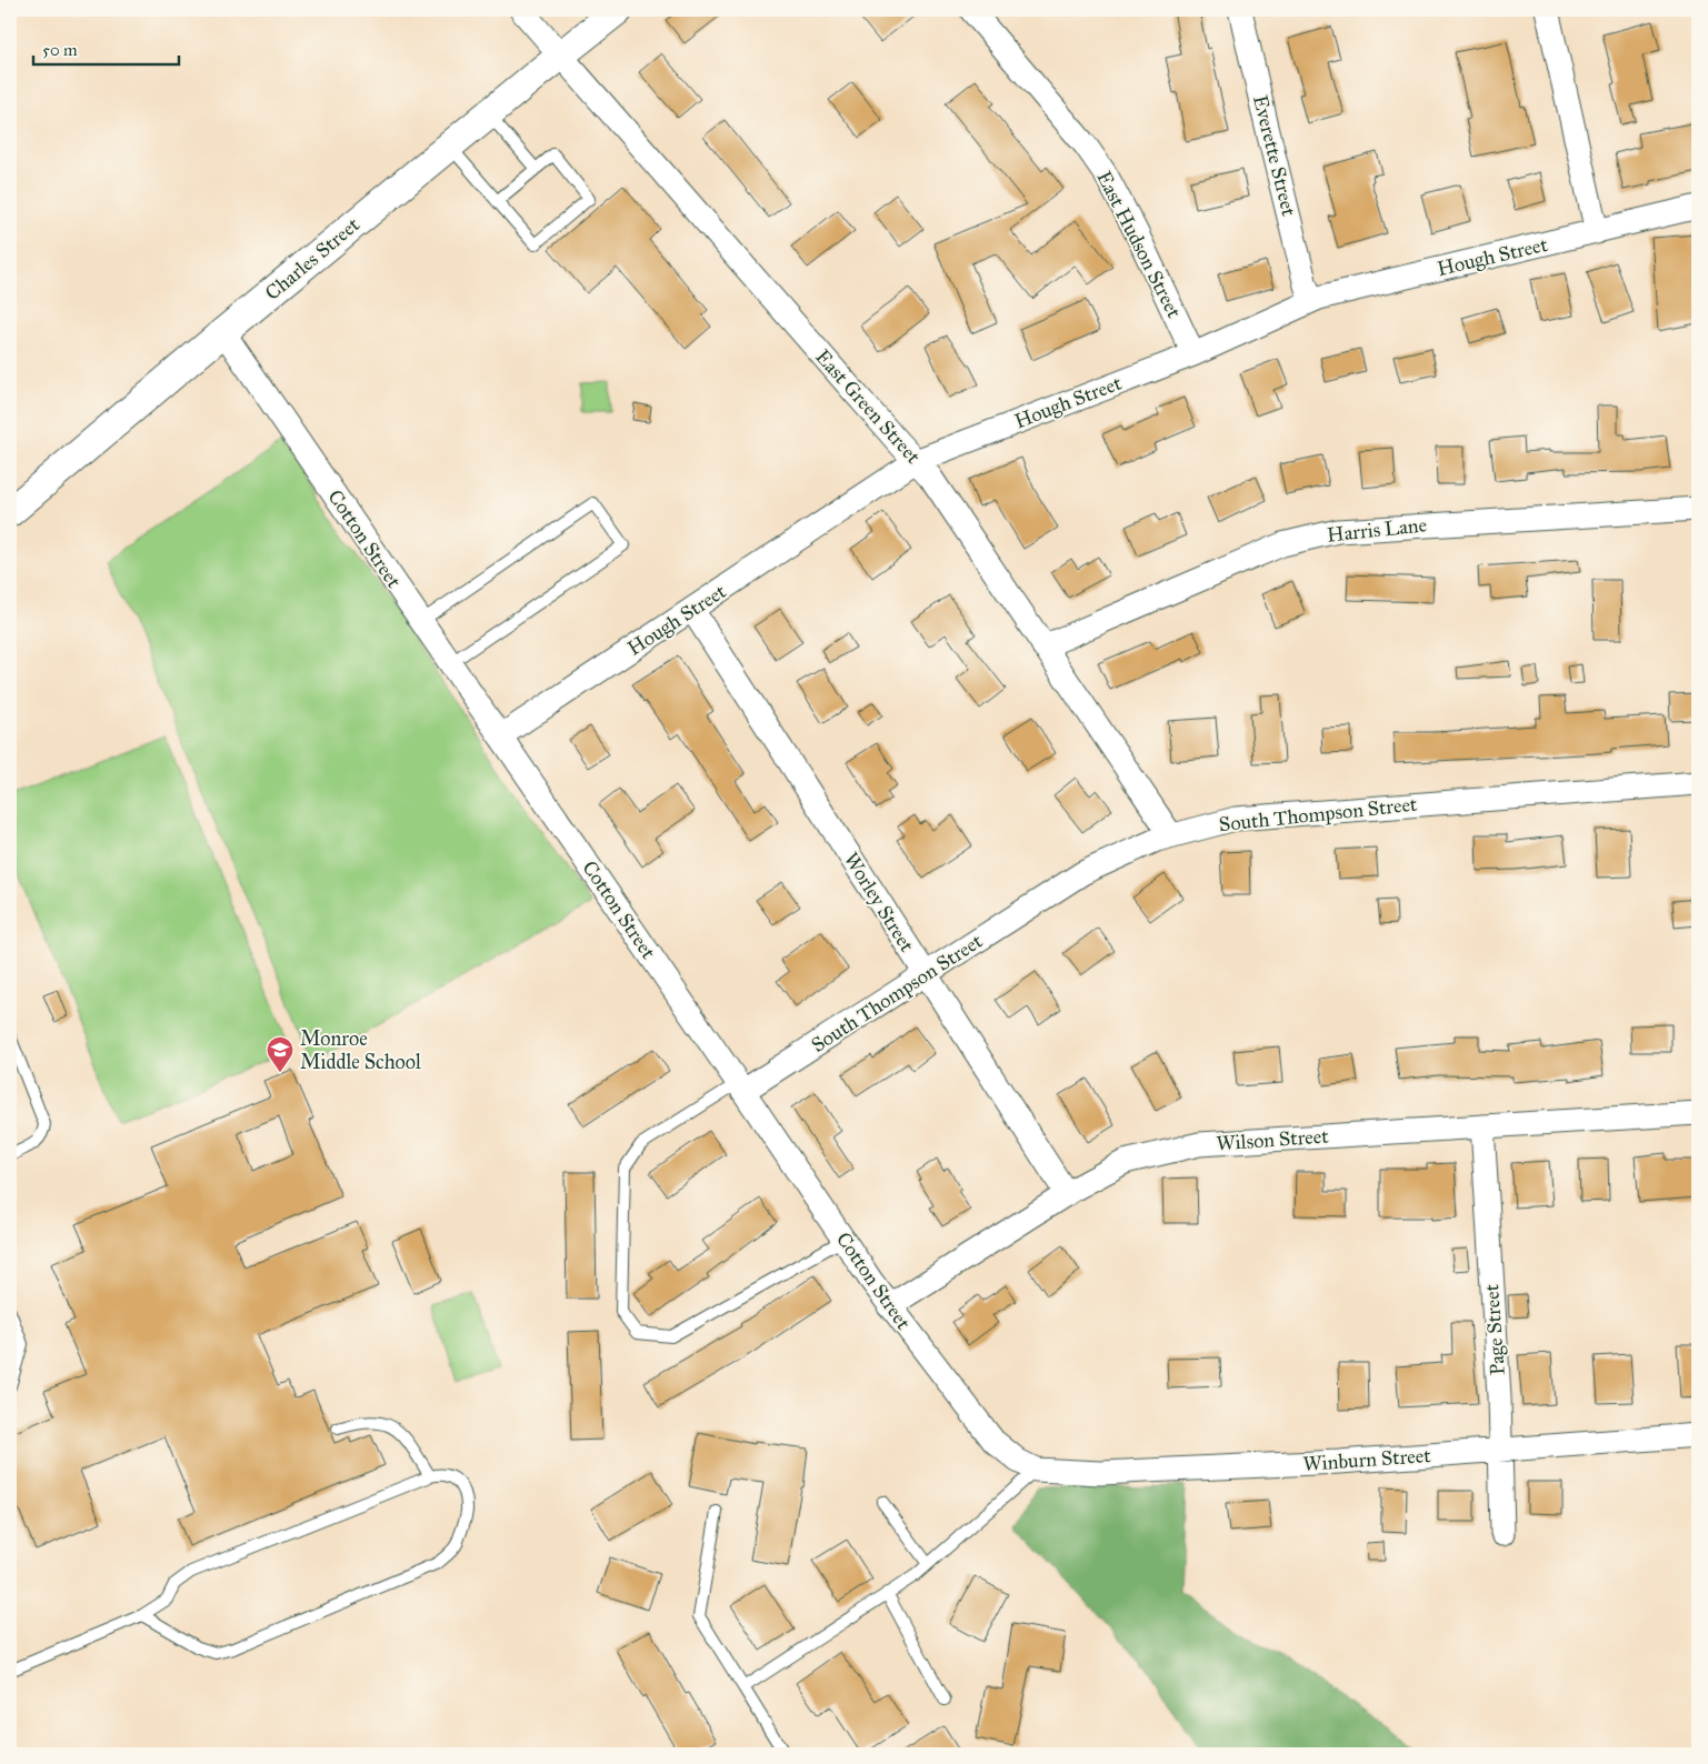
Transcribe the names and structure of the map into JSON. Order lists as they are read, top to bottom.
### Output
{
  "streets": {
    "street": [
      "Everette Street",
      "East Hudson Street",
      "Hough Street",
      "Charles Street",
      "East Green Street",
      "Harris Lane",
      "Cotton Street",
      "South Thompson Street",
      "Worley Street",
      "Wilson Street",
      "Page Street",
      "Winburn Street"
    ]
  },
  "crossings": [
    ["Everette Street", "Hough Street"],
    ["East Hudson Street", "Hough Street"],
    ["Hough Street", "East Green Street"],
    ["Hough Street", "Cotton Street"],
    ["Hough Street", "Worley Street"],
    ["Charles Street", "East Green Street"],
    ["Charles Street", "Cotton Street"],
    ["East Green Street", "Harris Lane"],
    ["East Green Street", "South Thompson Street"],
    ["Cotton Street", "South Thompson Street"],
    ["Cotton Street", "Wilson Street"],
    ["Cotton Street", "Winburn Street"],
    ["South Thompson Street", "Worley Street"],
    ["Worley Street", "Wilson Street"],
    ["Wilson Street", "Page Street"],
    ["Page Street", "Winburn Street"]
  ],
  "places": {
    "school or university": ["Monroe Middle School"]
  },
  "scale_bar": "50 m"
}
